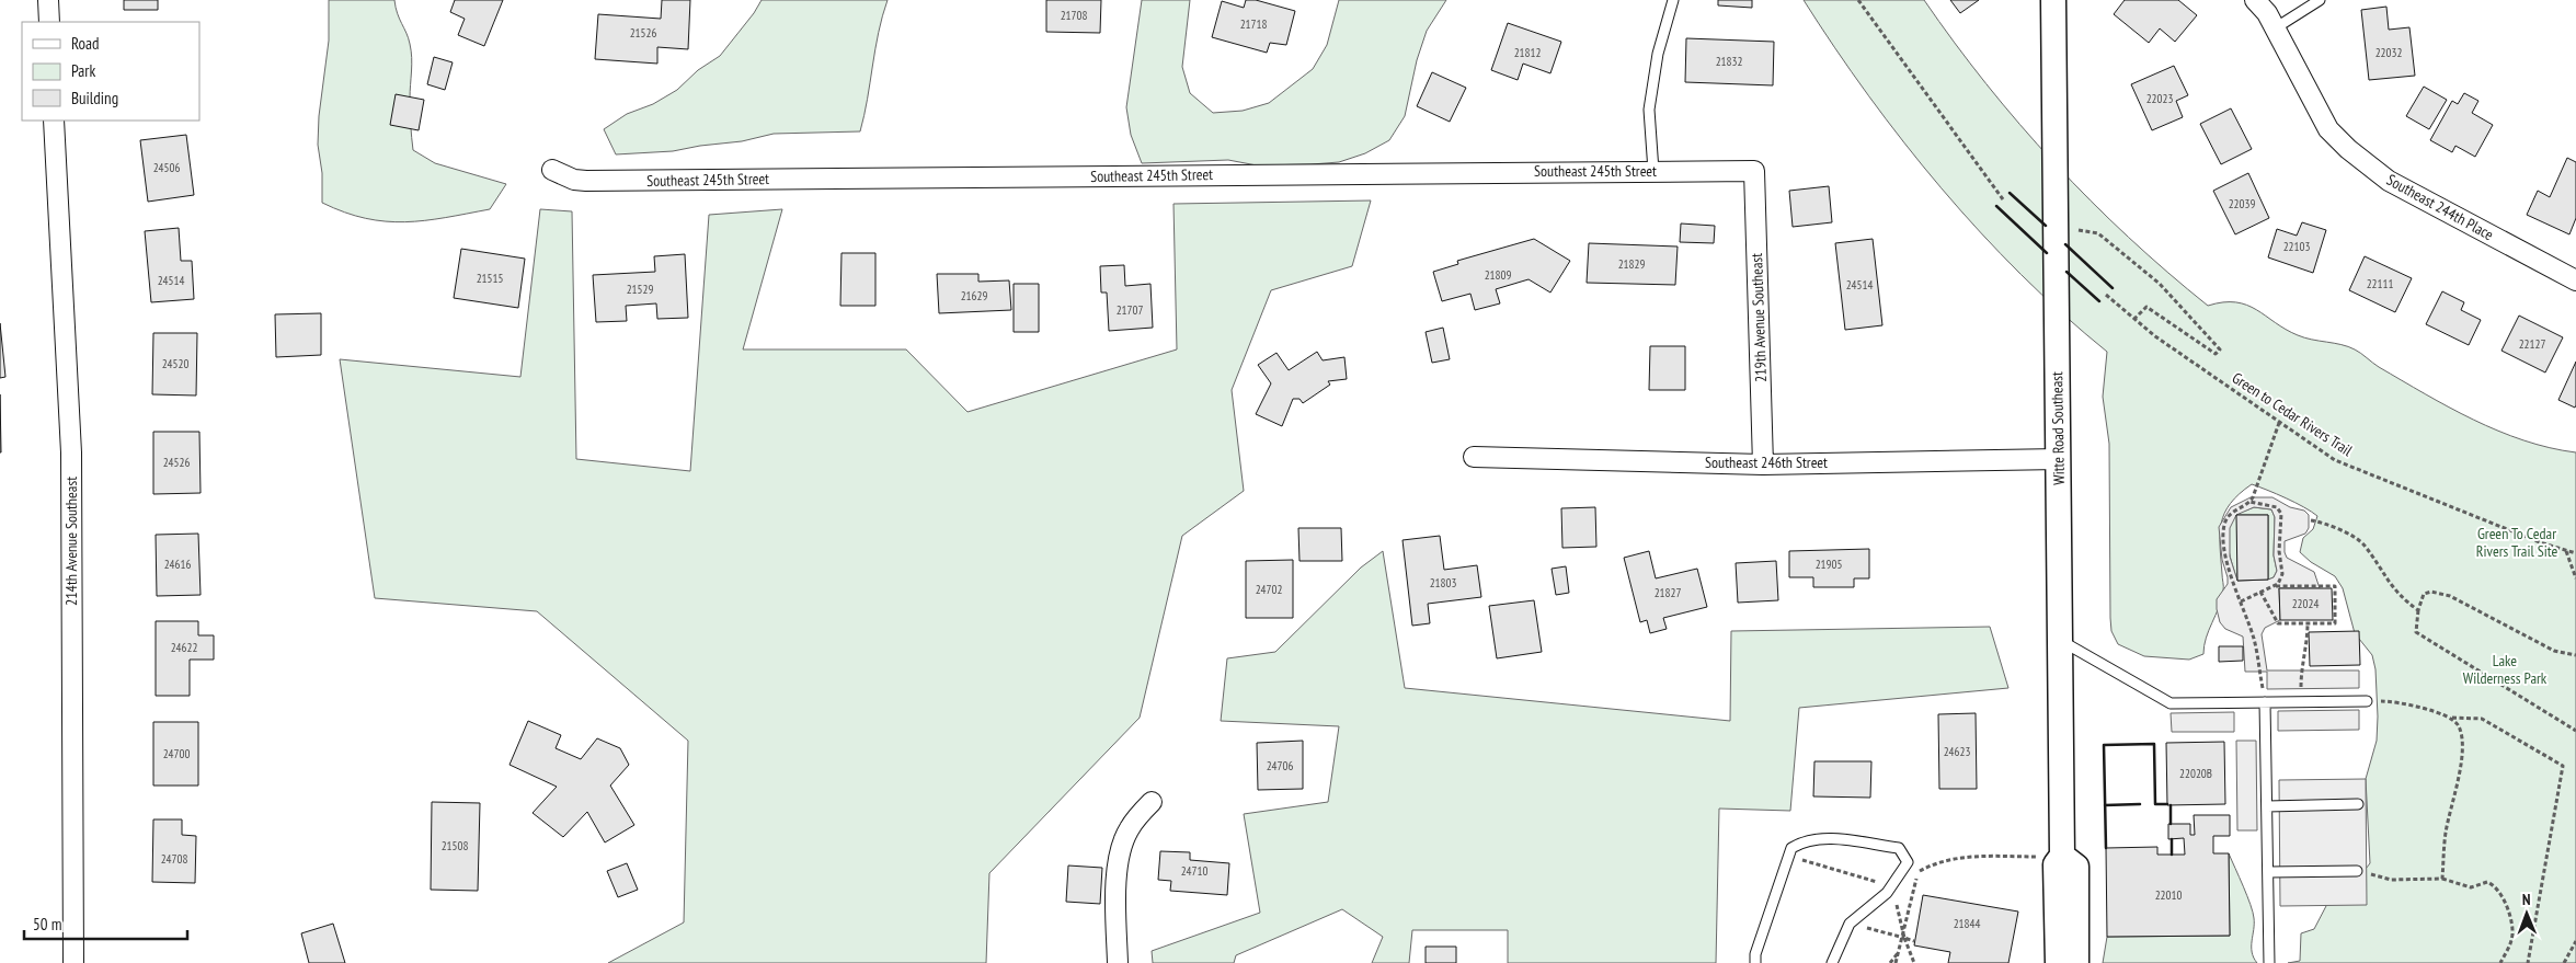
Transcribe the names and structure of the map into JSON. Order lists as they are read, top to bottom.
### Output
{
  "streets": {
    "street": [
      "Southeast 245th Street",
      "Southeast 244th Place",
      "219th Avenue Southeast",
      "Witte Road Southeast",
      "Southeast 246th Street",
      "214th Avenue Southeast"
    ],
    "path": ["Green to Cedar Rivers Trail"]
  },
  "crossings": [
    ["Southeast 245th Street", "219th Avenue Southeast"],
    ["219th Avenue Southeast", "Southeast 246th Street"],
    ["Witte Road Southeast", "Southeast 246th Street"]
  ],
  "parks": ["Green To Cedar Rivers Trail Site", "Lake Wilderness Park"],
  "house_numbers": [
    "21708",
    "21718",
    "21526",
    "21812",
    "22032",
    "21832",
    "22023",
    "24506",
    "22039",
    "22103",
    "21829",
    "21809",
    "21515",
    "24514",
    "22111",
    "24514",
    "21529",
    "21629",
    "21707",
    "22127",
    "24520",
    "24526",
    "24616",
    "21905",
    "21803",
    "24702",
    "21827",
    "22024",
    "24622",
    "24623",
    "24700",
    "24706",
    "22020B",
    "21508",
    "24708",
    "24710",
    "22010",
    "21844"
  ],
  "legend": ["Road", "Park", "Building"],
  "scale_bar": "50 m",
  "north": "top"
}
